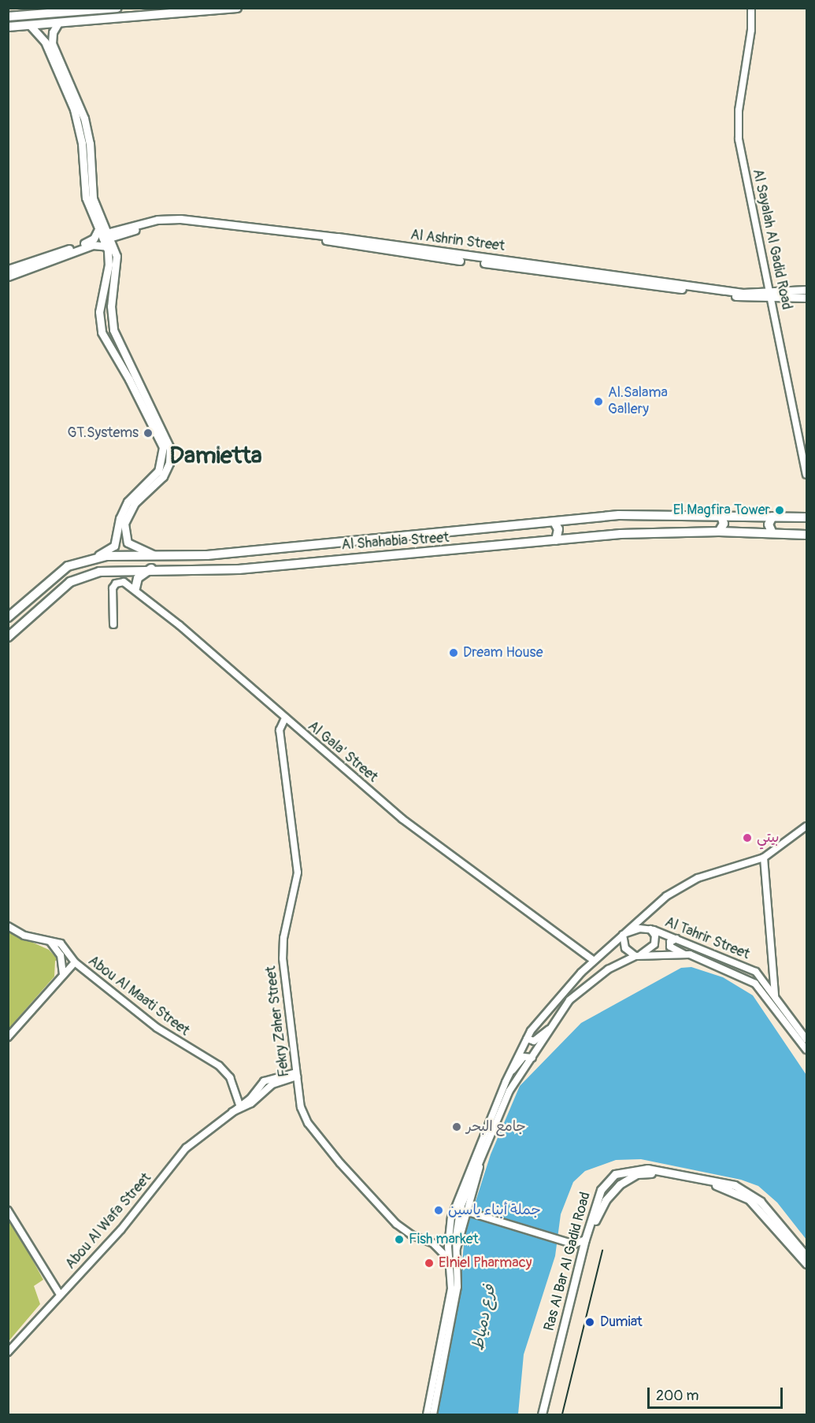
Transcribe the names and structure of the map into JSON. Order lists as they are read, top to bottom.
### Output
{
  "streets": {
    "highway": ["Al Shahabia Street"],
    "main road": ["Al Ashrin Street", "Ras Al Bar Al Gadid Road"],
    "street": [
      "Al Sayalah Al Gadid Road",
      "Al Gala' Street",
      "Al Tahrir Street",
      "Abou Al Maati Street",
      "Fekry Zaher Street",
      "Abou Al Wafa Street"
    ]
  },
  "crossings": [
    ["Al Sayalah Al Gadid Road", "Al Ashrin Street"],
    ["Al Gala' Street", "Fekry Zaher Street"],
    ["Abou Al Maati Street", "Abou Al Wafa Street"],
    ["Fekry Zaher Street", "Abou Al Wafa Street"]
  ],
  "districts": ["Damietta"],
  "water": ["فرع دمياط"],
  "places": [
    "Al.Salama Gallery",
    "GT.Systems",
    "El Magfira Tower",
    "Dream House",
    "بيتي",
    "جامع البحر",
    "جملة أبناء ياسين",
    "Fish market",
    "Elniel Pharmacy",
    "Dumiat"
  ],
  "scale_bar": "200 m"
}
